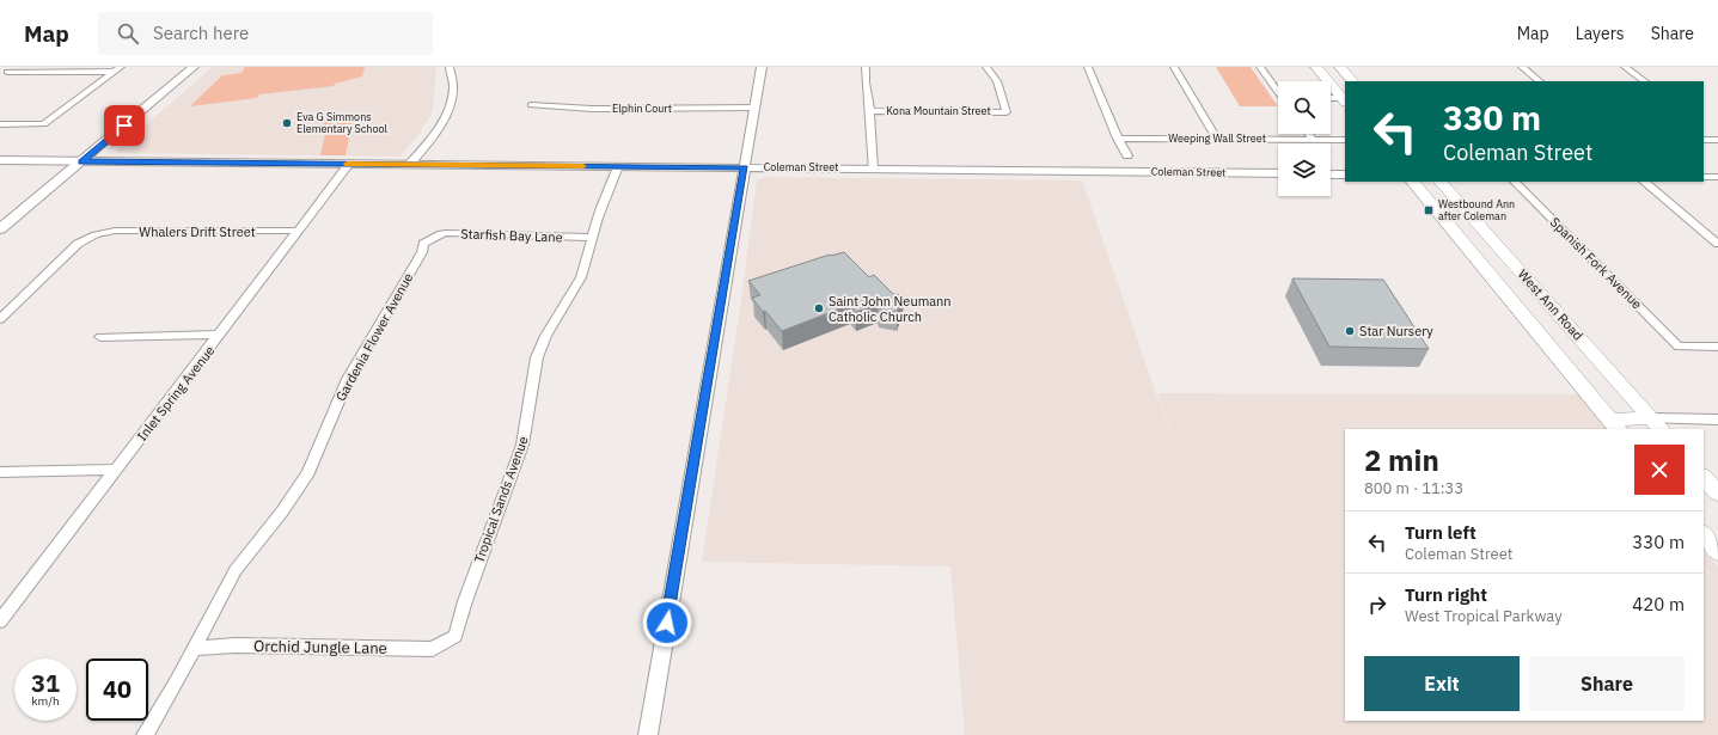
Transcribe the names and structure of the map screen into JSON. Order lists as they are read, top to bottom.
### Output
{
  "streets": {
    "main road": ["West Ann Road"],
    "street": [
      "Elphin Court",
      "Kona Mountain Street",
      "Weeping Wall Street",
      "Coleman Street",
      "Whalers Drift Street",
      "Starfish Bay Lane",
      "Spanish Fork Avenue",
      "Gardenia Flower Avenue",
      "Inlet Spring Avenue",
      "Tropical Sands Avenue",
      "Orchid Jungle Lane"
    ]
  },
  "crossings": [
    ["Coleman Street", "Inlet Spring Avenue"],
    ["Coleman Street", "Tropical Sands Avenue"],
    ["Whalers Drift Street", "Inlet Spring Avenue"],
    ["Starfish Bay Lane", "Gardenia Flower Avenue"],
    ["Starfish Bay Lane", "Tropical Sands Avenue"],
    ["Gardenia Flower Avenue", "Orchid Jungle Lane"],
    ["Tropical Sands Avenue", "Orchid Jungle Lane"]
  ],
  "places": {
    "other": ["Eva G Simmons Elementary School", "Saint John Neumann Catholic Church", "Star Nursery"],
    "transit": ["Westbound Ann after Coleman"]
  },
  "page": {
    "header": "Map",
    "search": "Search here",
    "nav": ["Map", "Layers", "Share"],
    "turn": ["330 m", "Coleman Street"],
    "heading": ["2 min", "800 m · 11:33"],
    "list": [
      {
        "name": "Turn left",
        "note": "Coleman Street",
        "value": "330 m"
      },
      {
        "name": "Turn right",
        "note": "West Tropical Parkway",
        "value": "420 m"
      }
    ],
    "buttons": ["Exit", "Share"],
    "speed": "31 km/h",
    "limit": "40"
  }
}
